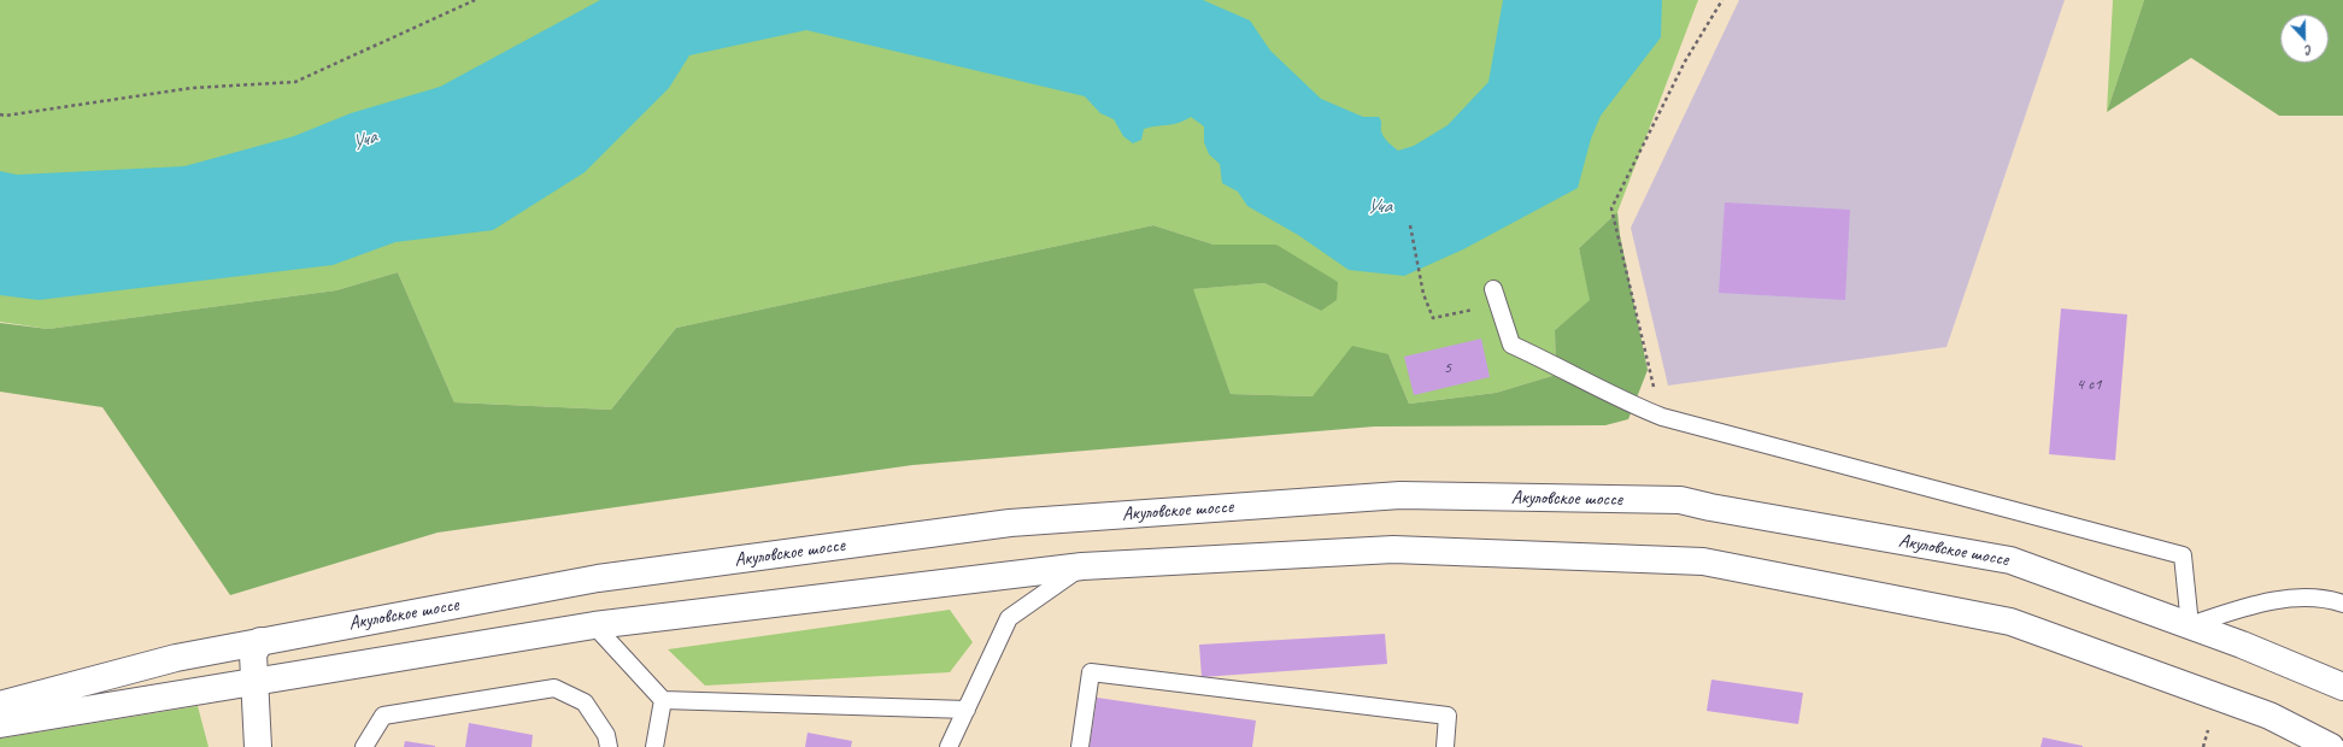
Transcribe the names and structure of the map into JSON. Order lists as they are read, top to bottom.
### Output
{
  "streets": {
    "main road": ["Акуловское шоссе"]
  },
  "water": ["Уча"],
  "house_numbers": ["5", "4 с1"],
  "north": "bottom"
}
